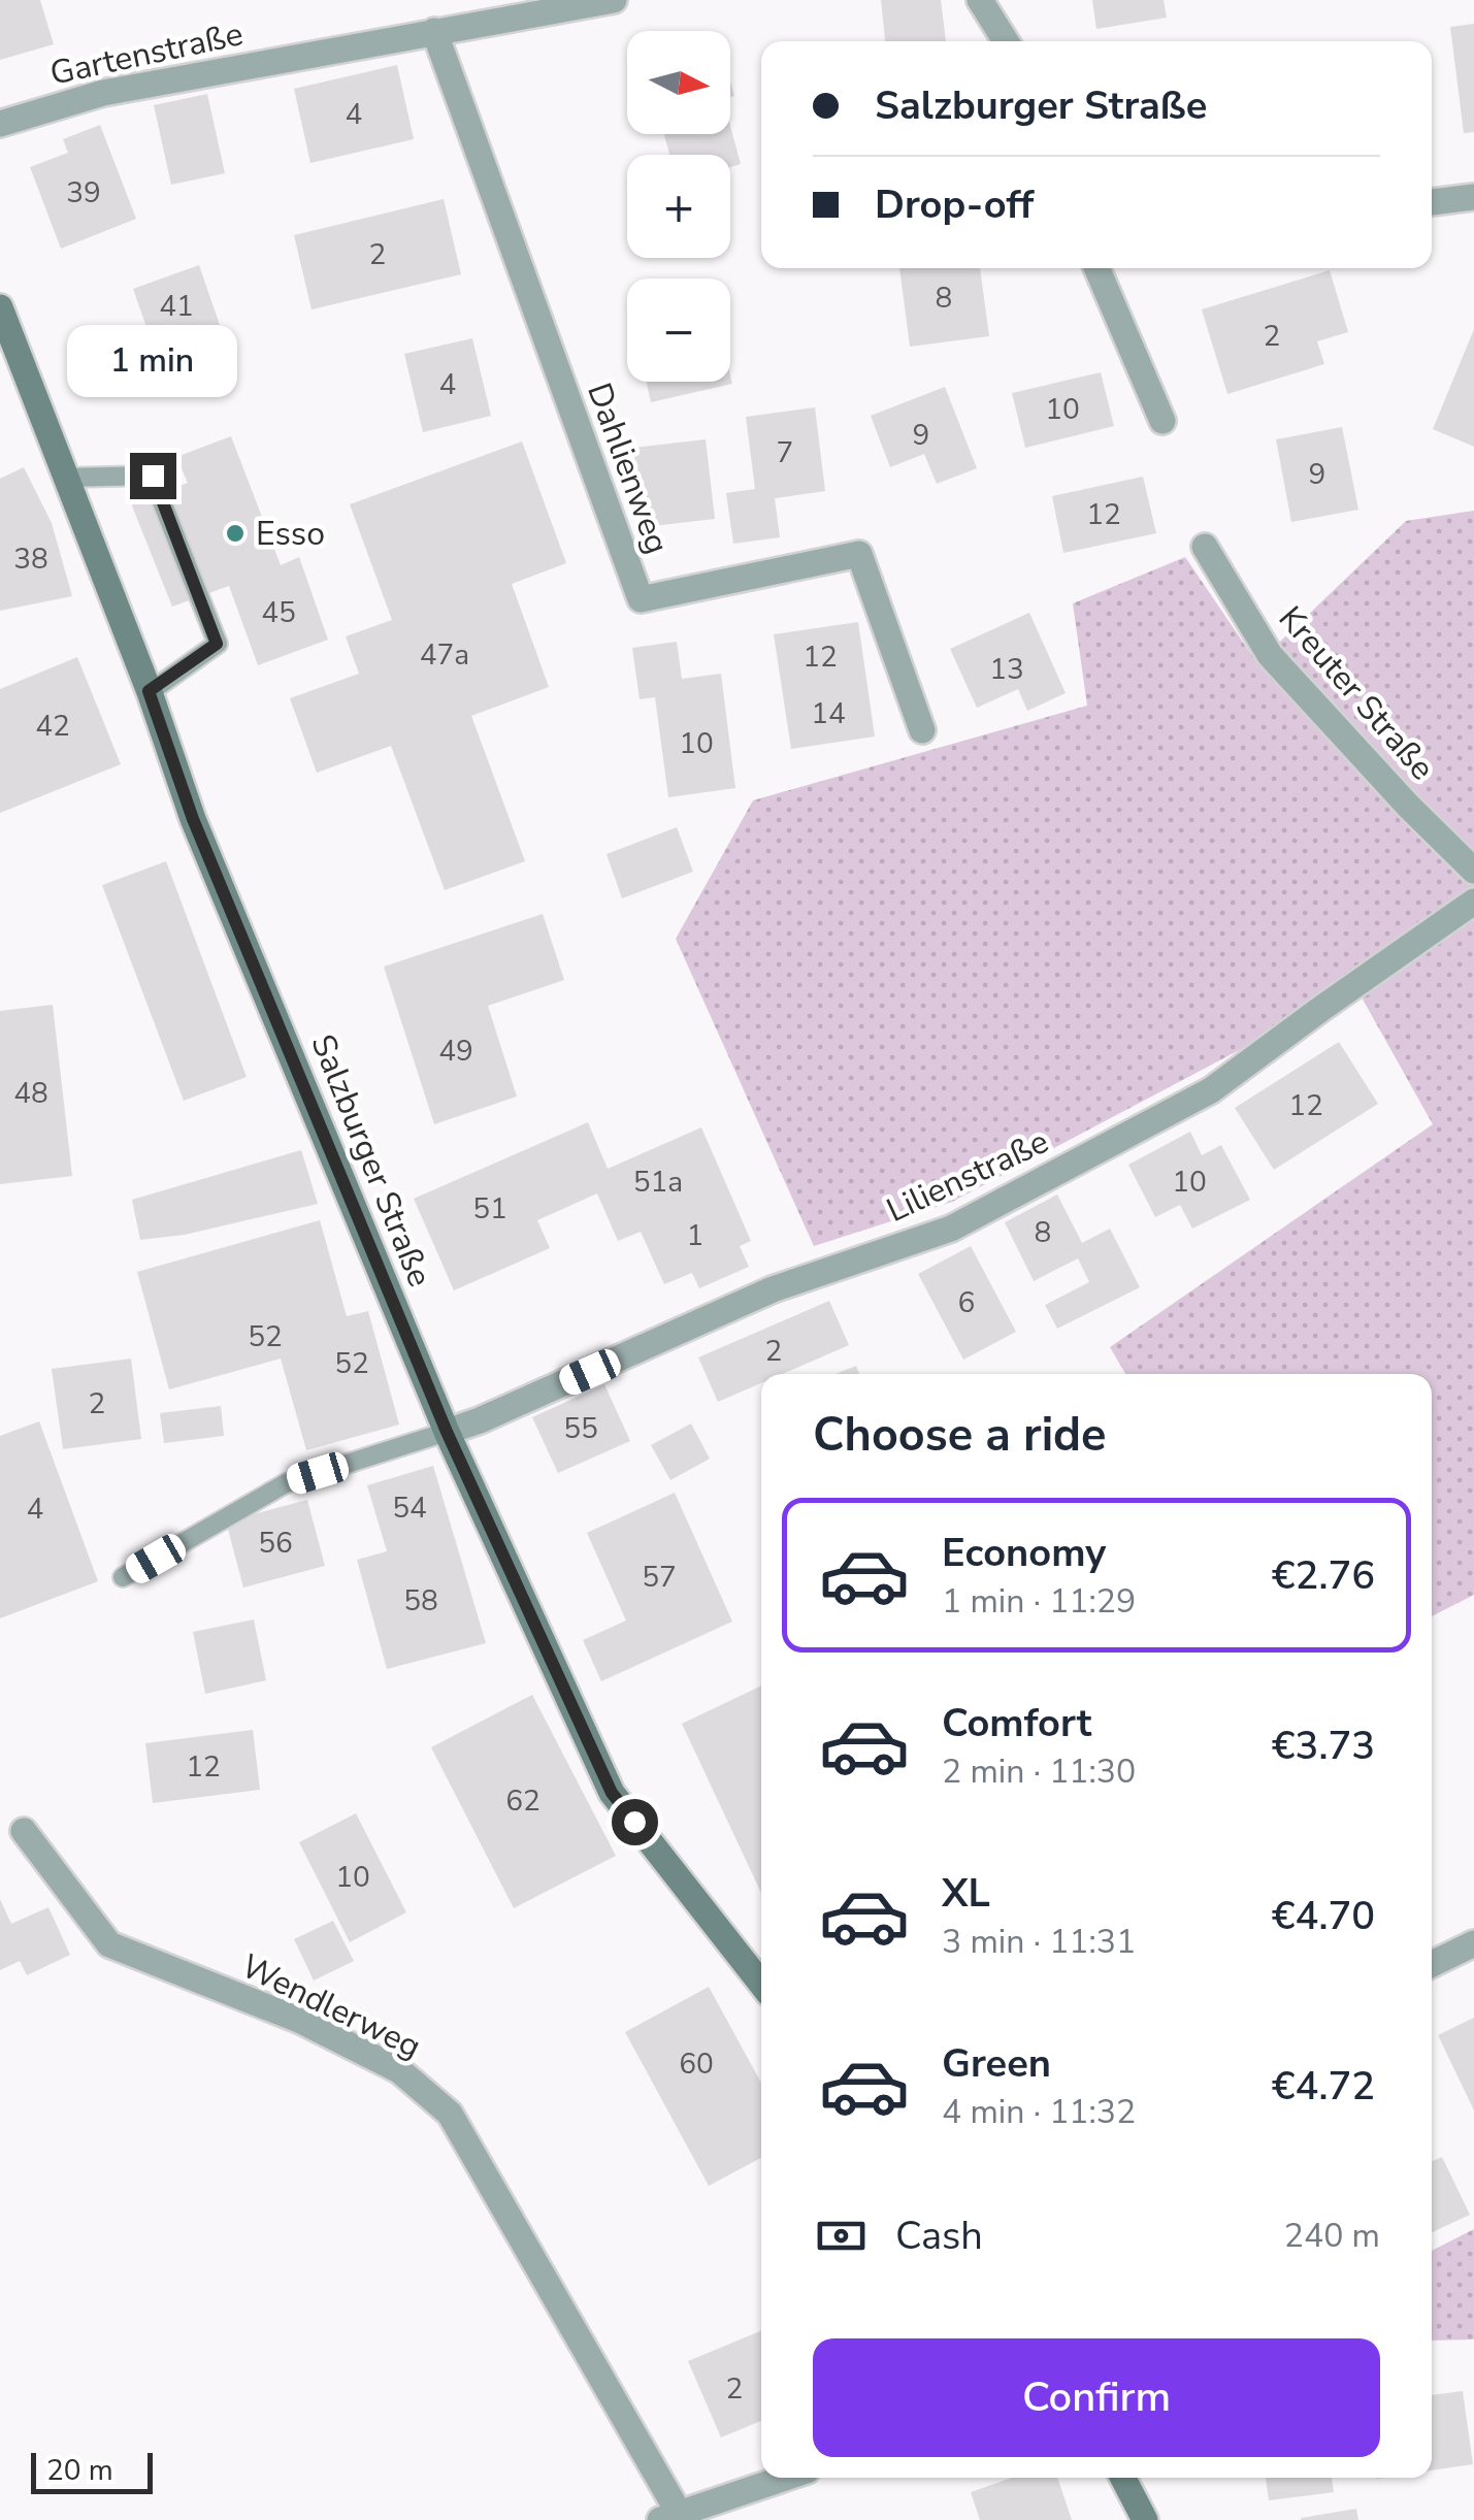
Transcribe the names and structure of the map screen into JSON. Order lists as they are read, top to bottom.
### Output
{
  "streets": {
    "main road": ["Salzburger Straße"],
    "street": [
      "Gartenstraße",
      "Dahlienweg",
      "Kreuter Straße",
      "Lilienstraße",
      "Wendlerweg"
    ]
  },
  "crossings": [
    ["Gartenstraße", "Dahlienweg"],
    ["Salzburger Straße", "Lilienstraße"]
  ],
  "places": ["Esso"],
  "house_numbers": [
    "4",
    "39",
    "2",
    "8",
    "41",
    "2",
    "4",
    "10",
    "9",
    "7",
    "9",
    "12",
    "38",
    "45",
    "47a",
    "12",
    "13",
    "14",
    "42",
    "10",
    "49",
    "48",
    "12",
    "51a",
    "10",
    "51",
    "8",
    "1",
    "6",
    "52",
    "2",
    "52",
    "2",
    "55",
    "54",
    "4",
    "56",
    "57",
    "58",
    "12",
    "62",
    "10",
    "60",
    "2"
  ],
  "scale_bar": "20 m",
  "north": "right",
  "page": {
    "map_buttons": ["+", "−"],
    "banner": ["Salzburger Straße", "Drop-off"],
    "bubble": "1 min",
    "heading": "Choose a ride",
    "list": [
      {
        "name": "Economy",
        "note": "1 min · 11:29",
        "value": "€2.76"
      },
      {
        "name": "Comfort",
        "note": "2 min · 11:30",
        "value": "€3.73"
      },
      {
        "name": "XL",
        "note": "3 min · 11:31",
        "value": "€4.70"
      },
      {
        "name": "Green",
        "note": "4 min · 11:32",
        "value": "€4.72"
      }
    ],
    "pay": ["Cash", "240 m"],
    "buttons": "Confirm",
    "scale": "20 m"
  }
}
